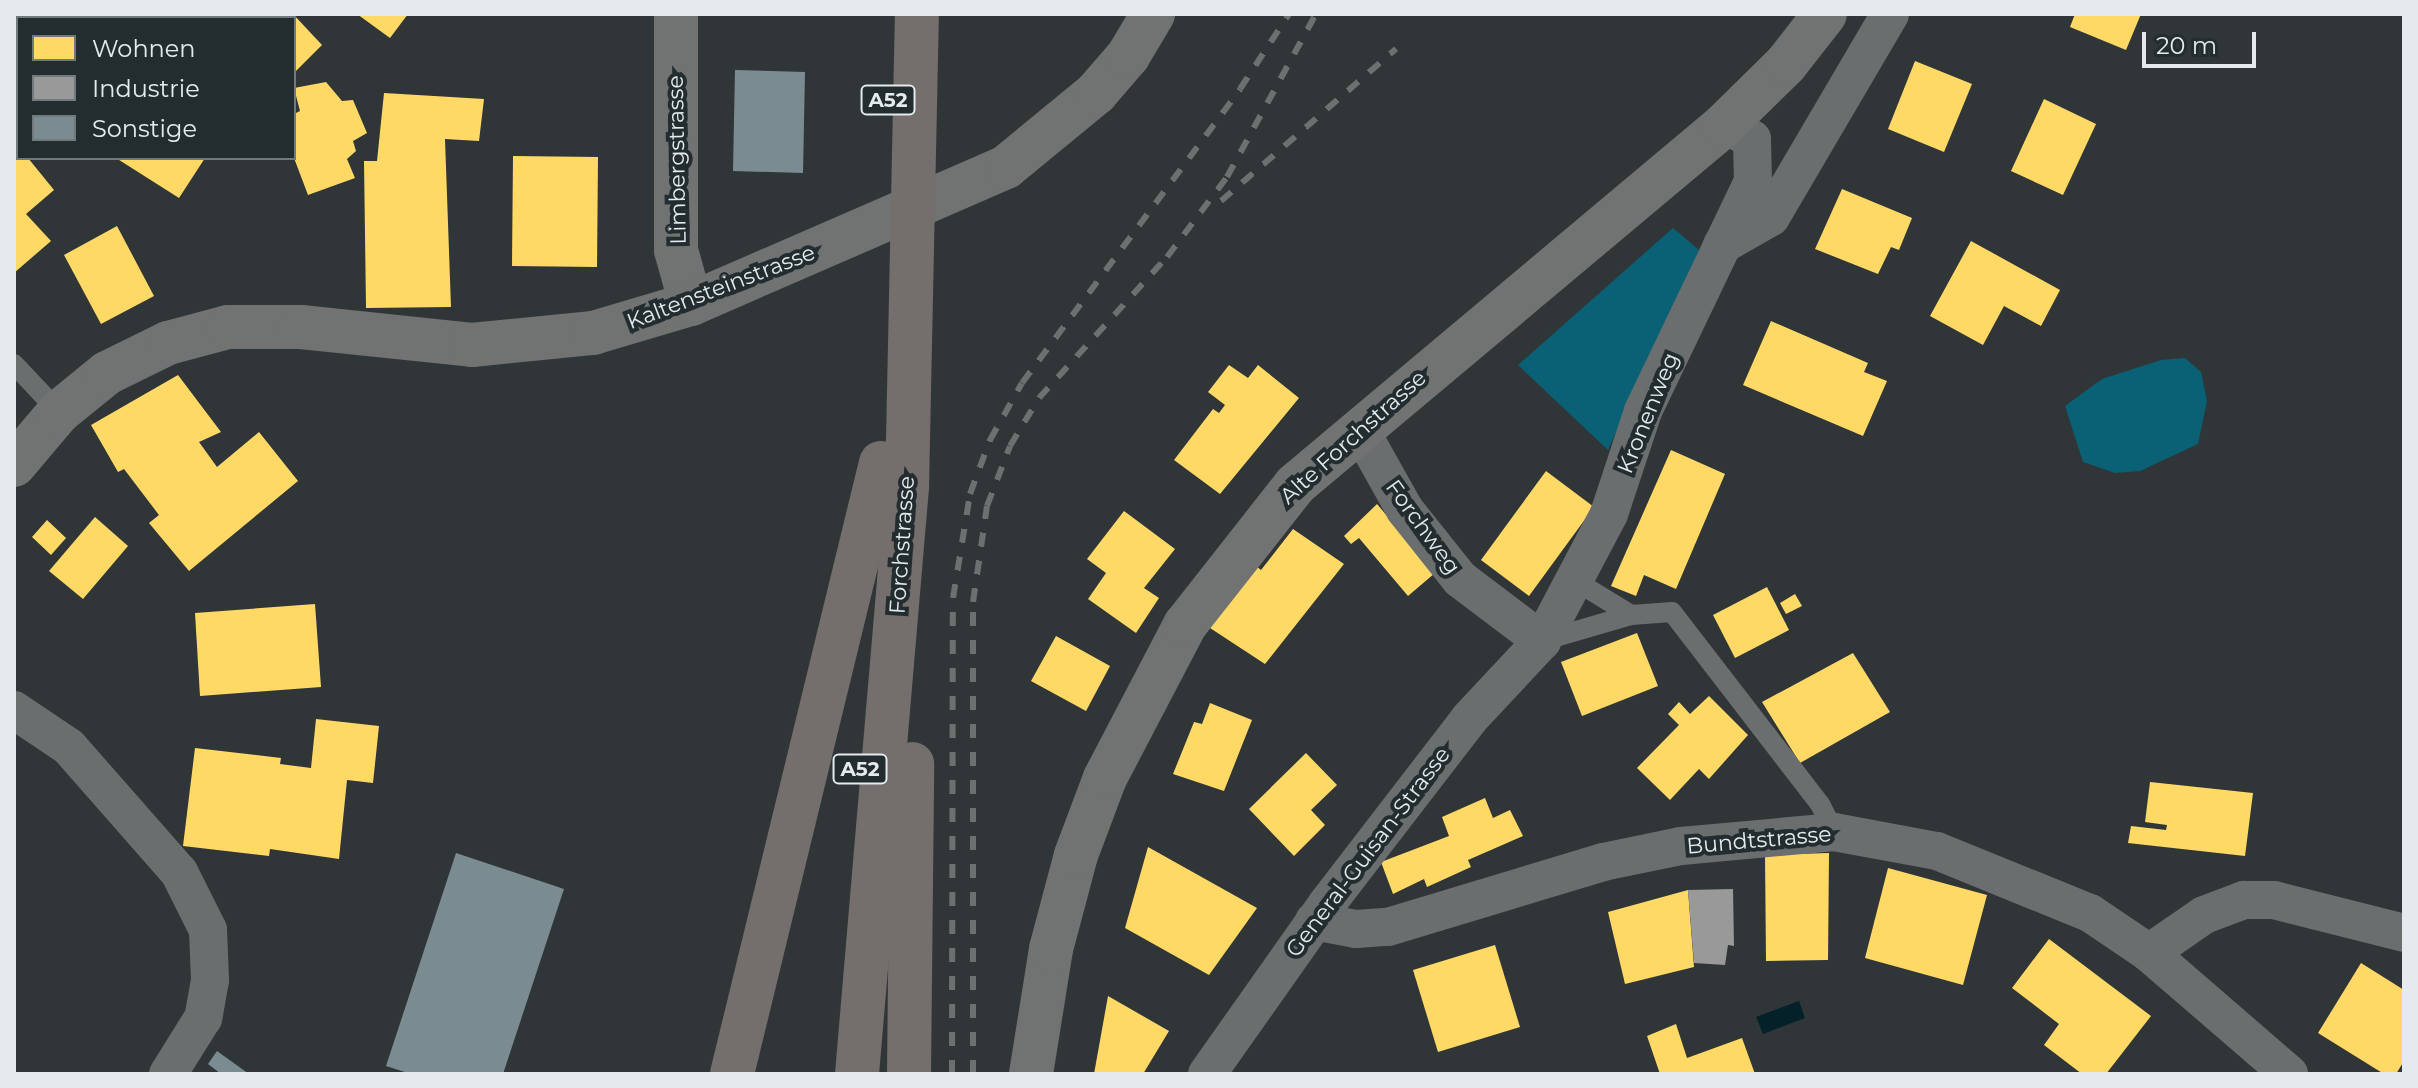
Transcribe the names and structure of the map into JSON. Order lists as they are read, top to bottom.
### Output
{
  "streets": {
    "highway": ["A52", "Forchstrasse"],
    "street": [
      "Limbergstrasse",
      "Kaltensteinstrasse",
      "Kronenweg",
      "Alte Forchstrasse",
      "Forchweg",
      "Bundtstrasse",
      "General-Guisan-Strasse"
    ]
  },
  "crossings": [
    ["Limbergstrasse", "Kaltensteinstrasse"],
    ["Kronenweg", "Alte Forchstrasse"],
    ["Kronenweg", "General-Guisan-Strasse"],
    ["Alte Forchstrasse", "Forchweg"],
    ["Forchweg", "General-Guisan-Strasse"],
    ["Bundtstrasse", "General-Guisan-Strasse"]
  ],
  "legend": ["Wohnen", "Industrie", "Sonstige"],
  "scale_bar": "20 m"
}
